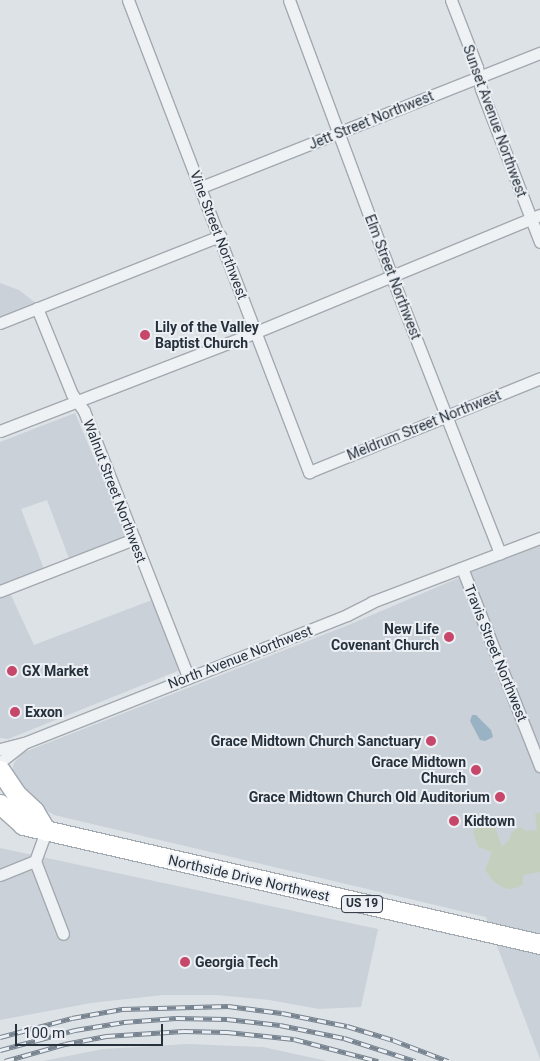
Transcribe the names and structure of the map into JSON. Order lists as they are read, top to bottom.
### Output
{
  "streets": {
    "highway": ["Northside Drive Northwest", "US 19"],
    "street": [
      "Jett Street Northwest",
      "Sunset Avenue Northwest",
      "Vine Street Northwest",
      "Elm Street Northwest",
      "Meldrum Street Northwest",
      "Walnut Street Northwest",
      "Travis Street Northwest",
      "North Avenue Northwest"
    ]
  },
  "crossings": [
    ["Jett Street Northwest", "Sunset Avenue Northwest"],
    ["Jett Street Northwest", "Vine Street Northwest"],
    ["Jett Street Northwest", "Elm Street Northwest"],
    ["Vine Street Northwest", "Meldrum Street Northwest"],
    ["Elm Street Northwest", "Meldrum Street Northwest"],
    ["Elm Street Northwest", "North Avenue Northwest"],
    ["Walnut Street Northwest", "North Avenue Northwest"],
    ["Travis Street Northwest", "North Avenue Northwest"]
  ],
  "places": [
    "Lily of the Valley Baptist Church",
    "New Life Covenant Church",
    "GX Market",
    "Exxon",
    "Grace Midtown Church Sanctuary",
    "Grace Midtown Church",
    "Grace Midtown Church Old Auditorium",
    "Kidtown",
    "Georgia Tech"
  ],
  "scale_bar": "100 m"
}
